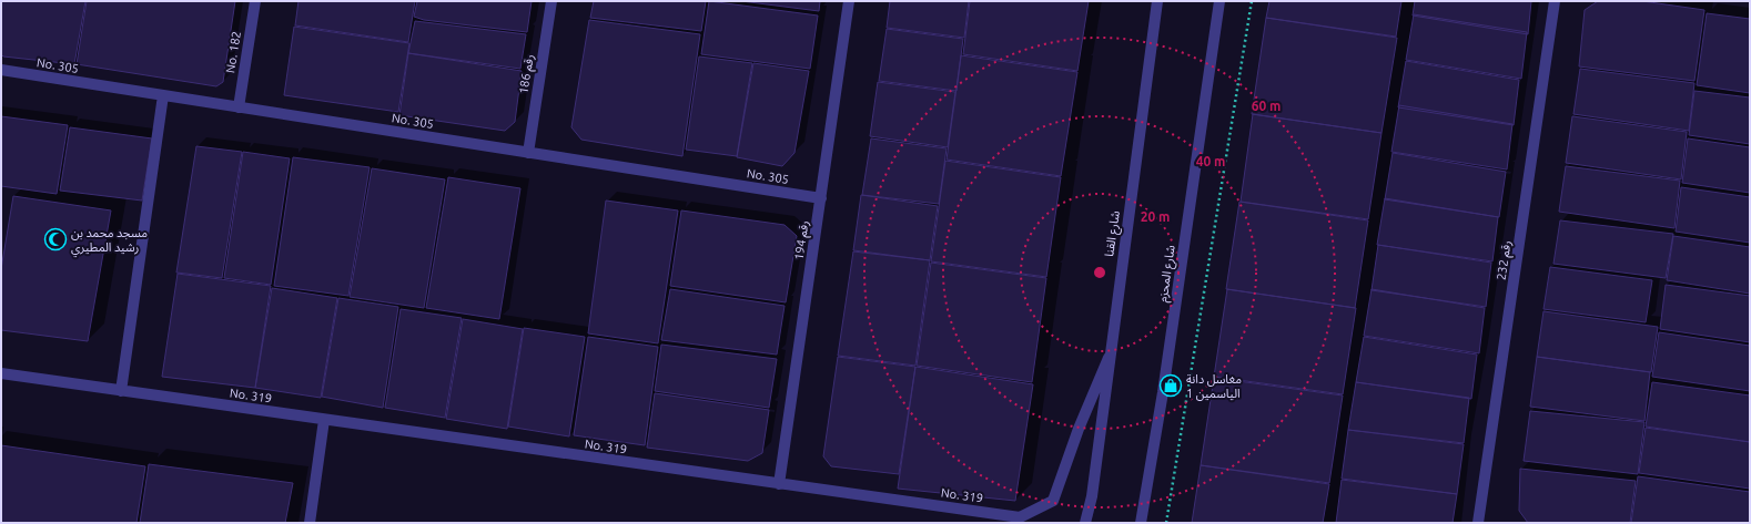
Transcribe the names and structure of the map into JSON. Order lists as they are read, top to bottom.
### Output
{
  "streets": {
    "street": [
      "No. 182",
      "No. 305",
      "رقم 186",
      "شارع القنا",
      "رقم 194",
      "رقم 232",
      "شارع المحزم",
      "No. 319"
    ]
  },
  "crossings": [
    ["No. 182", "No. 305"],
    ["No. 305", "رقم 186"],
    ["No. 305", "رقم 194"],
    ["شارع القنا", "No. 319"],
    ["رقم 194", "No. 319"]
  ],
  "places": {
    "mosque": ["مسجد محمد بن رشيد المطيري"],
    "shop": ["مغاسل دانة الياسمين 1"]
  },
  "rings": ["60 m", "40 m", "20 m"]
}
